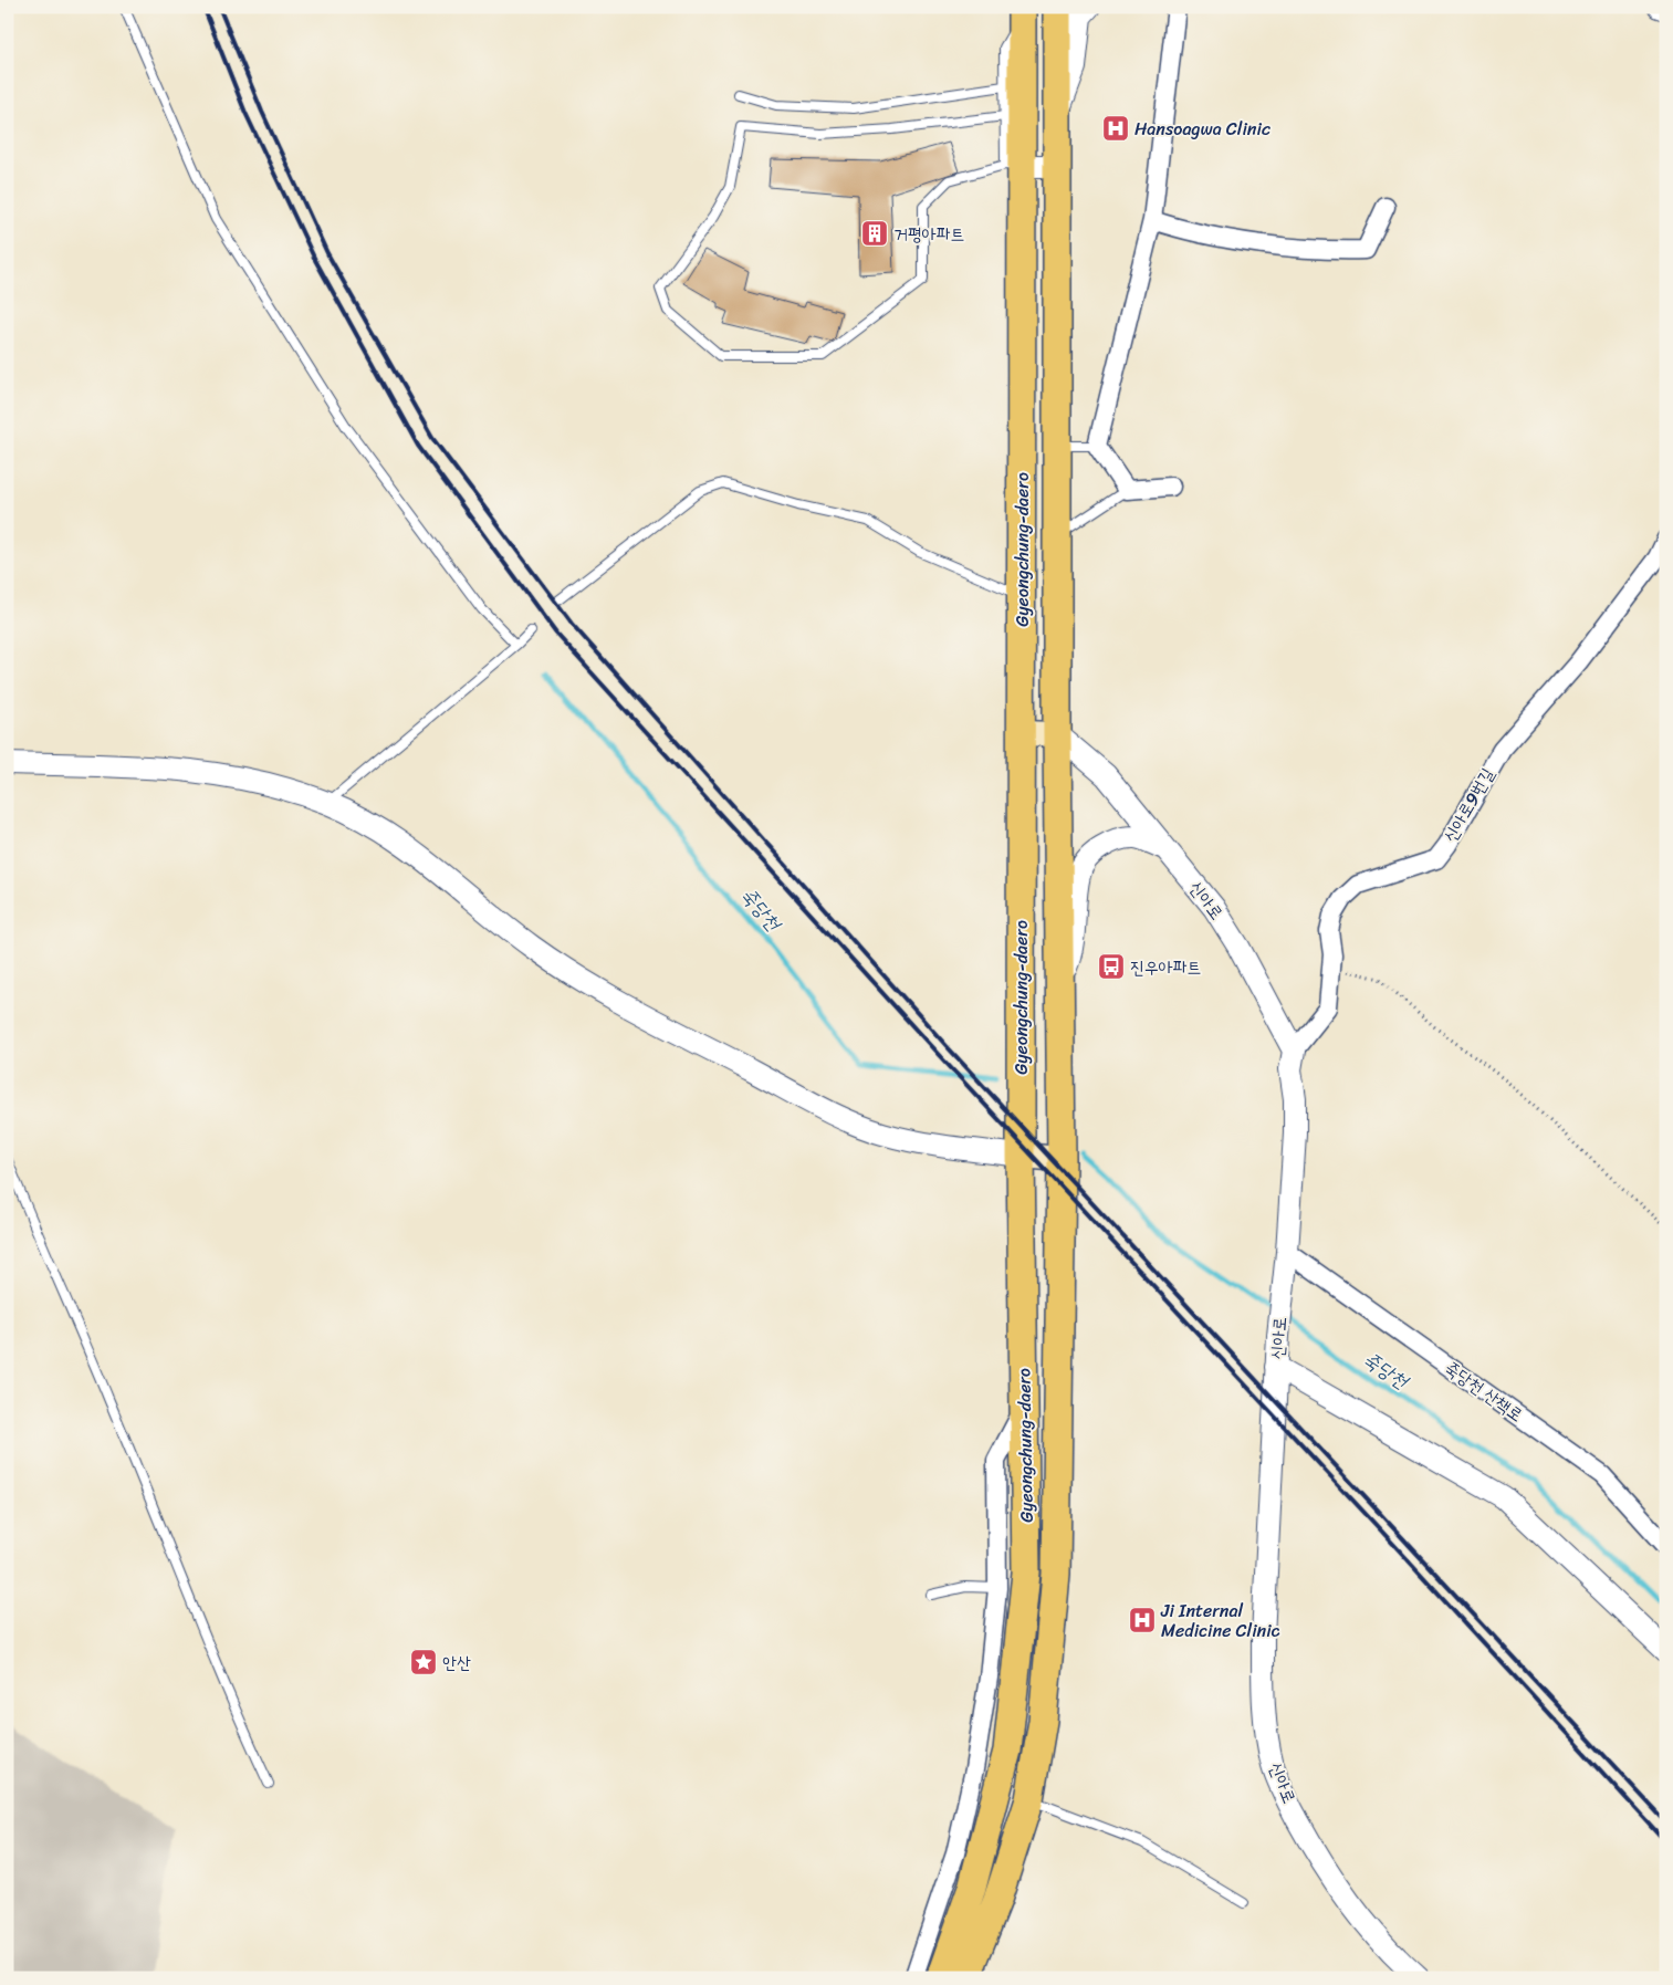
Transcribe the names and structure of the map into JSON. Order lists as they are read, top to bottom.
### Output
{
  "streets": {
    "main road": ["Gyeongchung-daero"],
    "street": ["신아로9번길", "신아로", "죽당천 산책로"]
  },
  "crossings": [
    ["Gyeongchung-daero", "신아로"],
    ["신아로9번길", "신아로"],
    ["신아로", "죽당천 산책로"]
  ],
  "water": ["죽당천"],
  "places": {
    "hospital": ["Hansoagwa Clinic", "Ji Internal Medicine Clinic"],
    "building": ["거평아파트"],
    "bus stop": ["진우아파트"],
    "place": ["안산"]
  }
}
